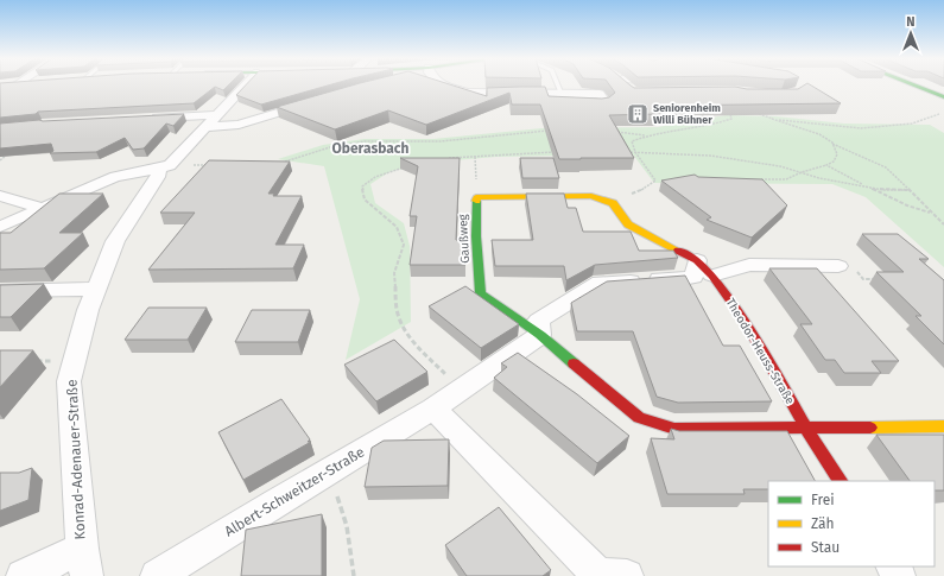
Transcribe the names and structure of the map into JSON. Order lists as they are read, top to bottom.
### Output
{
  "streets": {
    "street": [
      "Gaußweg",
      "Theodor-Heuss-Straße",
      "Konrad-Adenauer-Straße",
      "Albert-Schweitzer-Straße"
    ]
  },
  "crossings": [
    ["Gaußweg", "Albert-Schweitzer-Straße"]
  ],
  "districts": ["Oberasbach"],
  "places": {
    "building": ["Seniorenheim Willi Bühner"]
  },
  "legend": ["Frei", "Zäh", "Stau"],
  "north": "top"
}
